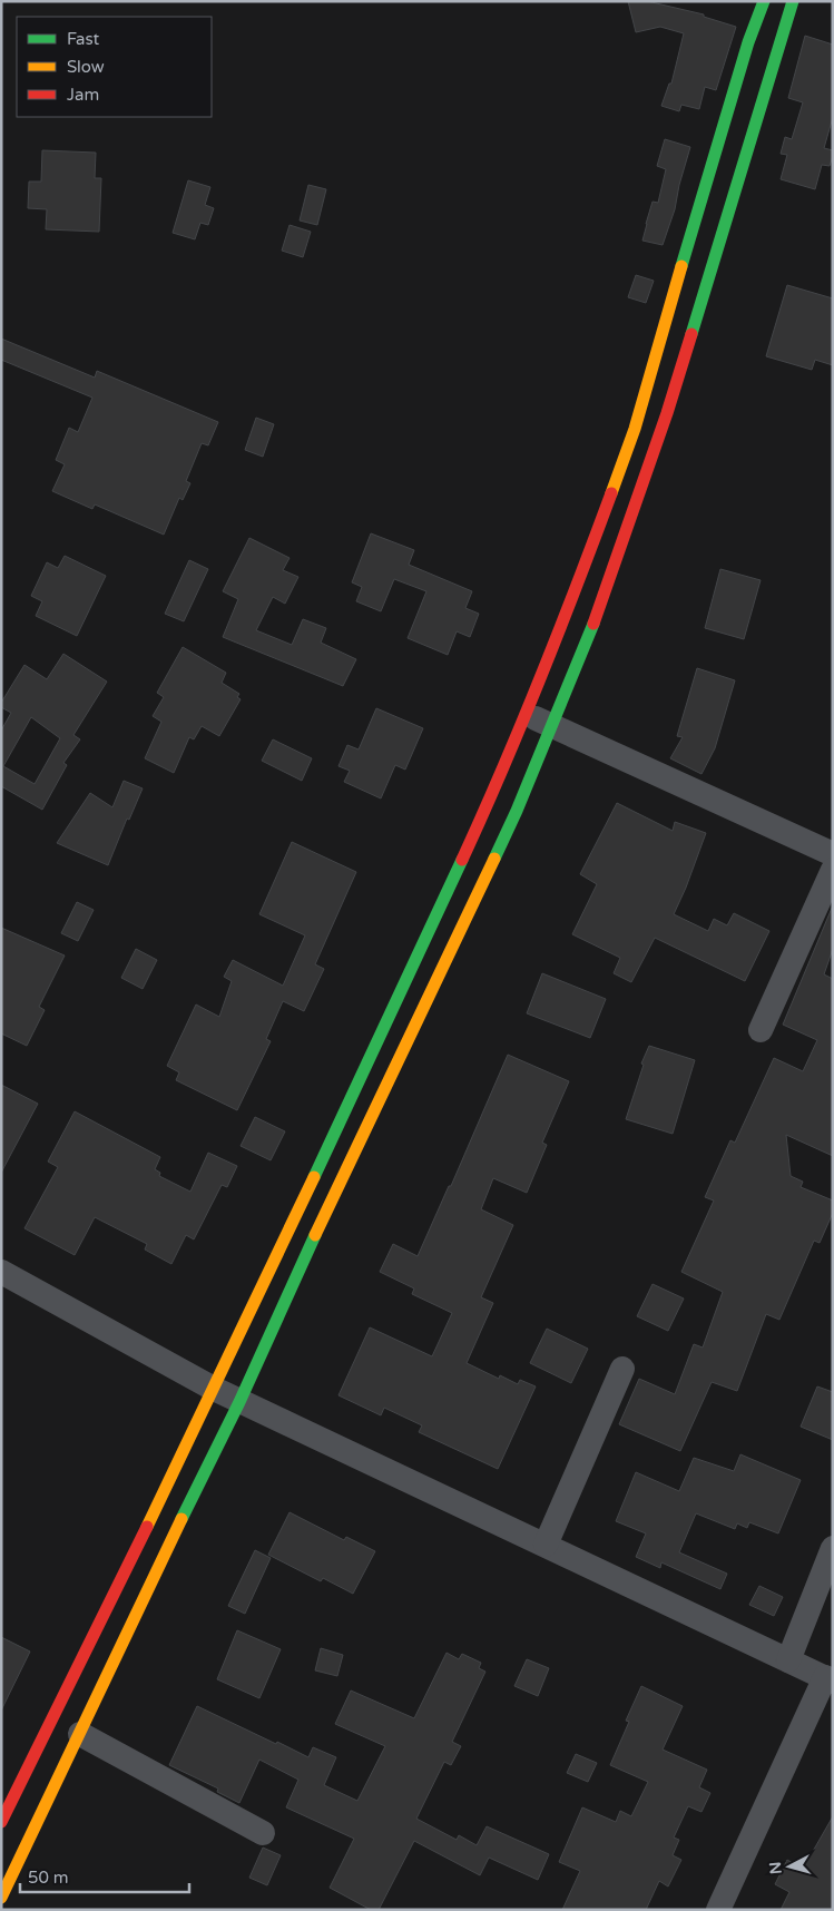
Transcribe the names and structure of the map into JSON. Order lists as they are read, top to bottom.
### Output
{
  "legend": ["Fast", "Slow", "Jam"],
  "scale_bar": "50 m",
  "north": "left"
}
